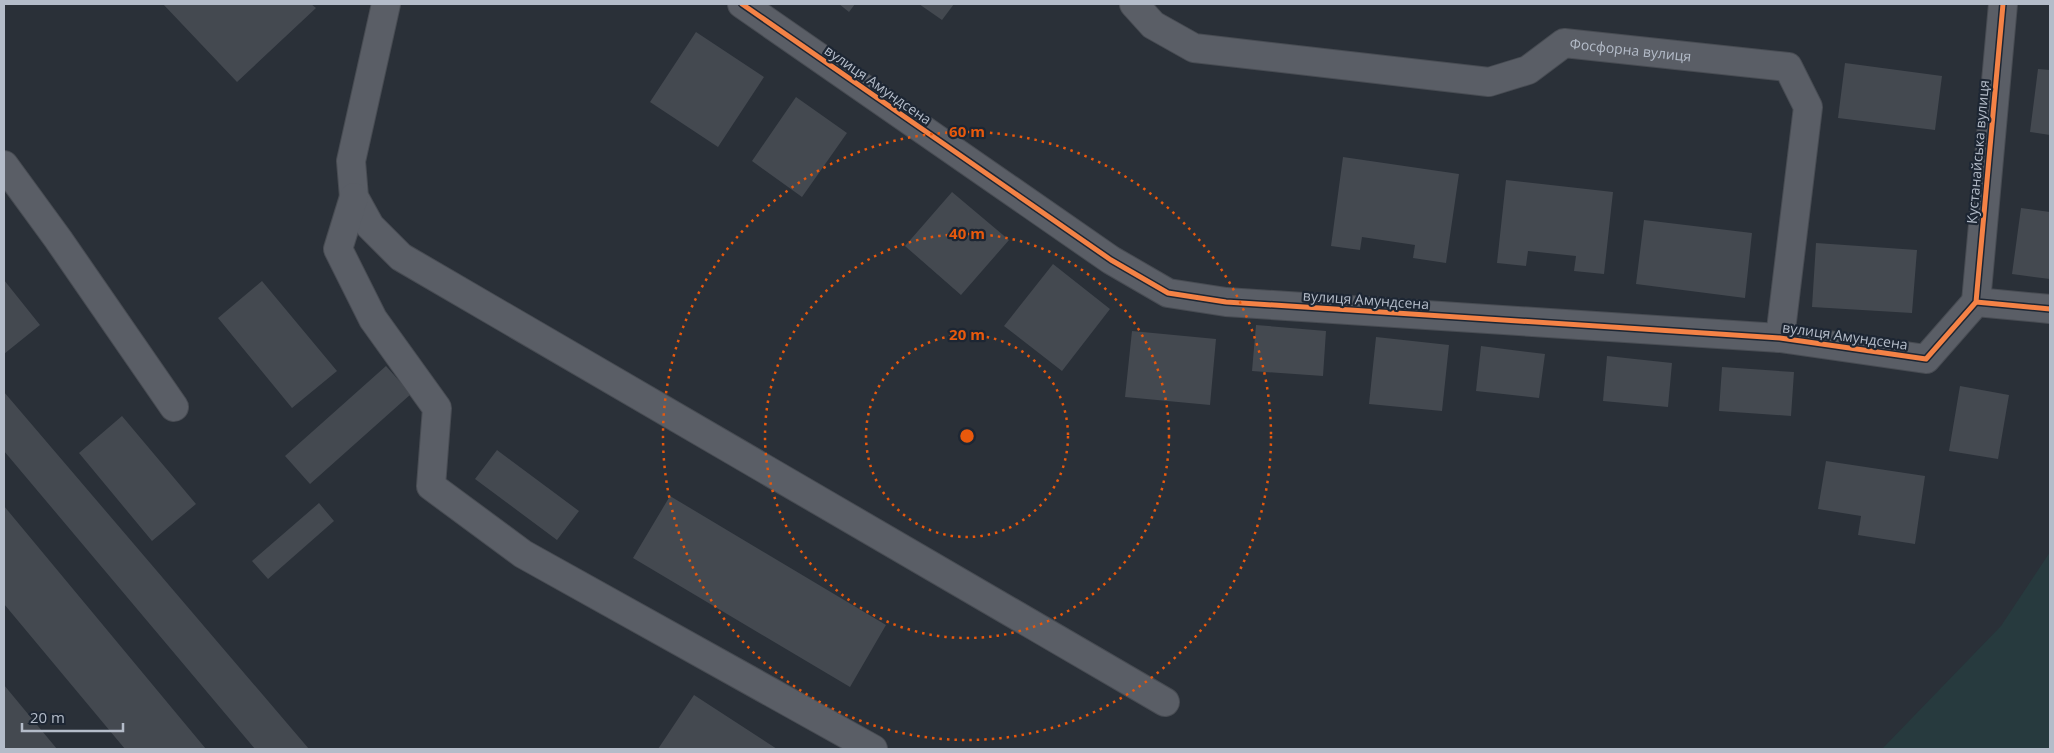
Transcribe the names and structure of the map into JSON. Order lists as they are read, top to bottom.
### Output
{
  "streets": {
    "street": ["Фосфорна вулиця", "вулиця Амундсена", "Кустанайська вулиця"]
  },
  "crossings": [
    ["Фосфорна вулиця", "вулиця Амундсена"],
    ["вулиця Амундсена", "Кустанайська вулиця"]
  ],
  "scale_bar": "20 m",
  "rings": ["60 m", "40 m", "20 m"]
}
